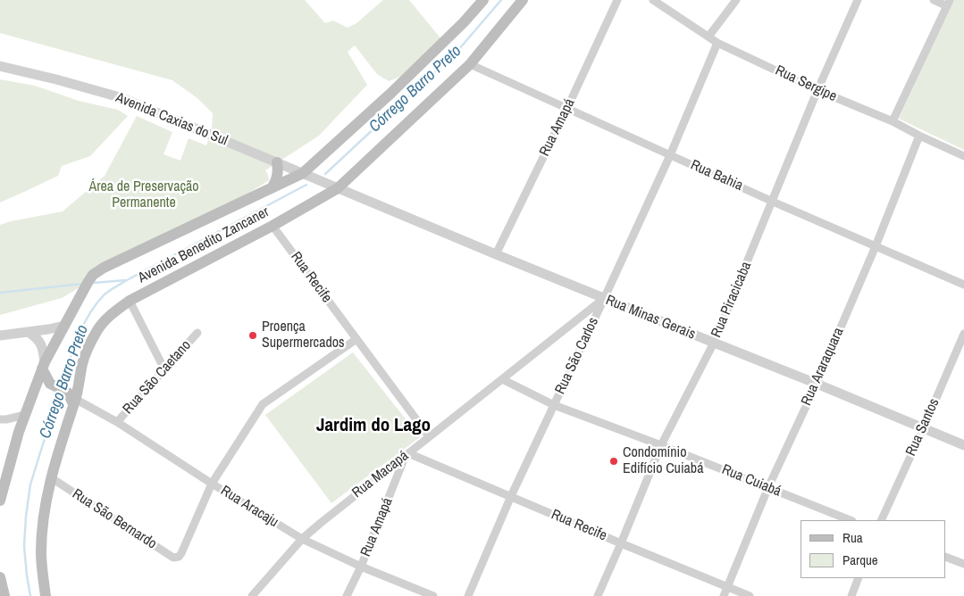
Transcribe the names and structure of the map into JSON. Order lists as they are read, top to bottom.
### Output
{
  "streets": {
    "main road": ["Avenida Benedito Zancaner"],
    "street": [
      "Rua Sergipe",
      "Avenida Caxias do Sul",
      "Rua Amapá",
      "Rua Bahia",
      "Rua Recife",
      "Rua Piracicaba",
      "Rua Minas Gerais",
      "Rua São Carlos",
      "Rua Araraquara",
      "Rua São Caetano",
      "Rua Santos",
      "Rua Macapá",
      "Rua Cuiabá",
      "Rua Aracaju",
      "Rua São Bernardo"
    ]
  },
  "crossings": [
    ["Rua Sergipe", "Rua Piracicaba"],
    ["Rua Sergipe", "Rua São Carlos"],
    ["Rua Sergipe", "Rua Araraquara"],
    ["Avenida Caxias do Sul", "Avenida Benedito Zancaner"],
    ["Avenida Caxias do Sul", "Rua Minas Gerais"],
    ["Rua Amapá", "Rua Bahia"],
    ["Rua Amapá", "Rua Recife"],
    ["Rua Amapá", "Rua Minas Gerais"],
    ["Rua Amapá", "Rua Macapá"],
    ["Rua Amapá", "Rua Aracaju"],
    ["Rua Bahia", "Avenida Benedito Zancaner"],
    ["Rua Bahia", "Rua Piracicaba"],
    ["Rua Bahia", "Rua São Carlos"],
    ["Rua Bahia", "Rua Araraquara"],
    ["Avenida Benedito Zancaner", "Rua Recife"],
    ["Avenida Benedito Zancaner", "Rua Minas Gerais"],
    ["Avenida Benedito Zancaner", "Rua Aracaju"],
    ["Avenida Benedito Zancaner", "Rua São Bernardo"],
    ["Rua Recife", "Rua Piracicaba"],
    ["Rua Recife", "Rua São Carlos"],
    ["Rua Recife", "Rua Araraquara"],
    ["Rua Recife", "Rua Macapá"],
    ["Rua Piracicaba", "Rua Minas Gerais"],
    ["Rua Piracicaba", "Rua Cuiabá"],
    ["Rua Minas Gerais", "Rua São Carlos"],
    ["Rua Minas Gerais", "Rua Araraquara"],
    ["Rua Minas Gerais", "Rua Santos"],
    ["Rua Minas Gerais", "Rua Macapá"],
    ["Rua São Carlos", "Rua Macapá"],
    ["Rua São Carlos", "Rua Cuiabá"],
    ["Rua Araraquara", "Rua Cuiabá"],
    ["Rua São Caetano", "Rua Aracaju"],
    ["Rua Macapá", "Rua Cuiabá"],
    ["Rua Macapá", "Rua Aracaju"],
    ["Rua Aracaju", "Rua São Bernardo"]
  ],
  "districts": ["Jardim do Lago"],
  "water": ["Córrego Barro Preto"],
  "parks": ["Área de Preservação Permanente"],
  "places": ["Proença Supermercados", "Condomínio Edifício Cuiabá"],
  "legend": ["Rua", "Parque"]
}
